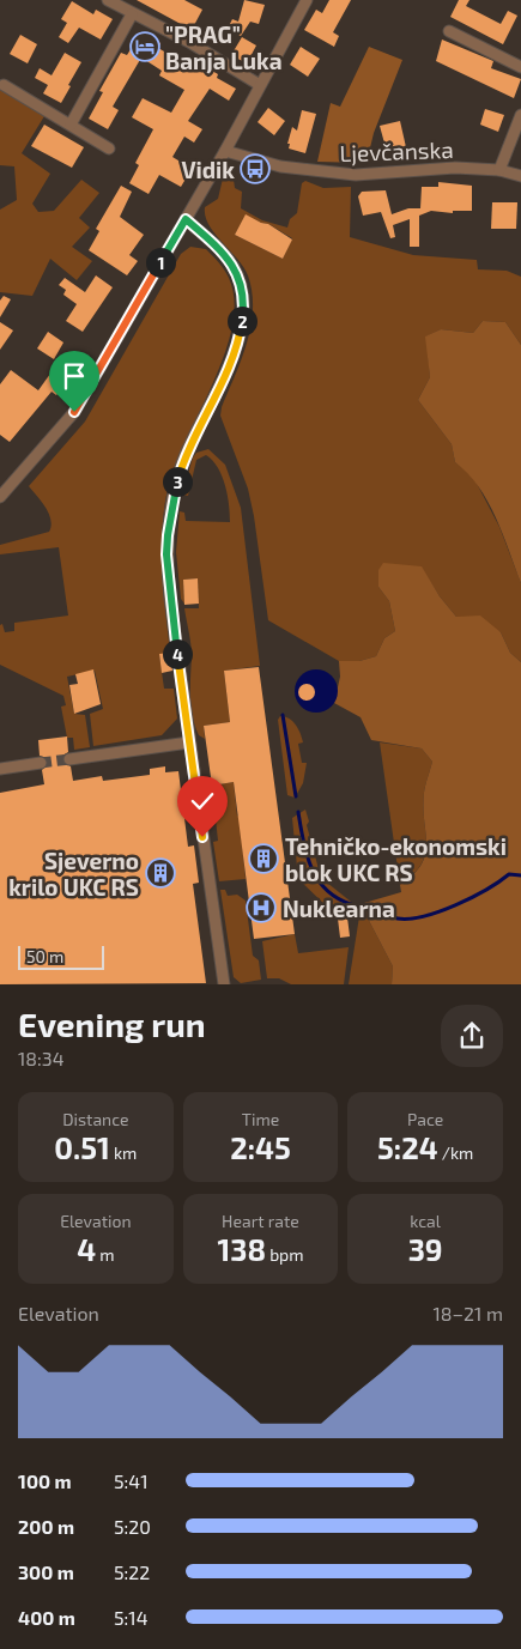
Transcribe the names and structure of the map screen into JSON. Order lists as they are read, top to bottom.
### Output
{
  "streets": {
    "street": ["Ljevčanska"]
  },
  "places": {
    "hotel": ["\"PRAG\" Banja Luka"],
    "bus stop": ["Vidik"],
    "building": ["Tehničko-ekonomski blok UKC RS", "Sjeverno krilo UKC RS"],
    "hospital": ["Nuklearna"]
  },
  "scale_bar": "50 m",
  "page": {
    "pins": [
      "1",
      "2",
      "3",
      "4"
    ],
    "scale": "50 m",
    "heading": ["Evening run", "18:34"],
    "stats": [
      ["Distance", "0.51 km"],
      ["Time", "2:45"],
      ["Pace", "5:24 /km"],
      ["Elevation", "4 m"],
      ["Heart rate", "138 bpm"],
      ["kcal", "39"]
    ],
    "chart": ["Elevation", "18–21 m"],
    "list": [
      {
        "name": "100 m",
        "note": "5:41"
      },
      {
        "name": "200 m",
        "note": "5:20"
      },
      {
        "name": "300 m",
        "note": "5:22"
      },
      {
        "name": "400 m",
        "note": "5:14"
      }
    ]
  }
}
